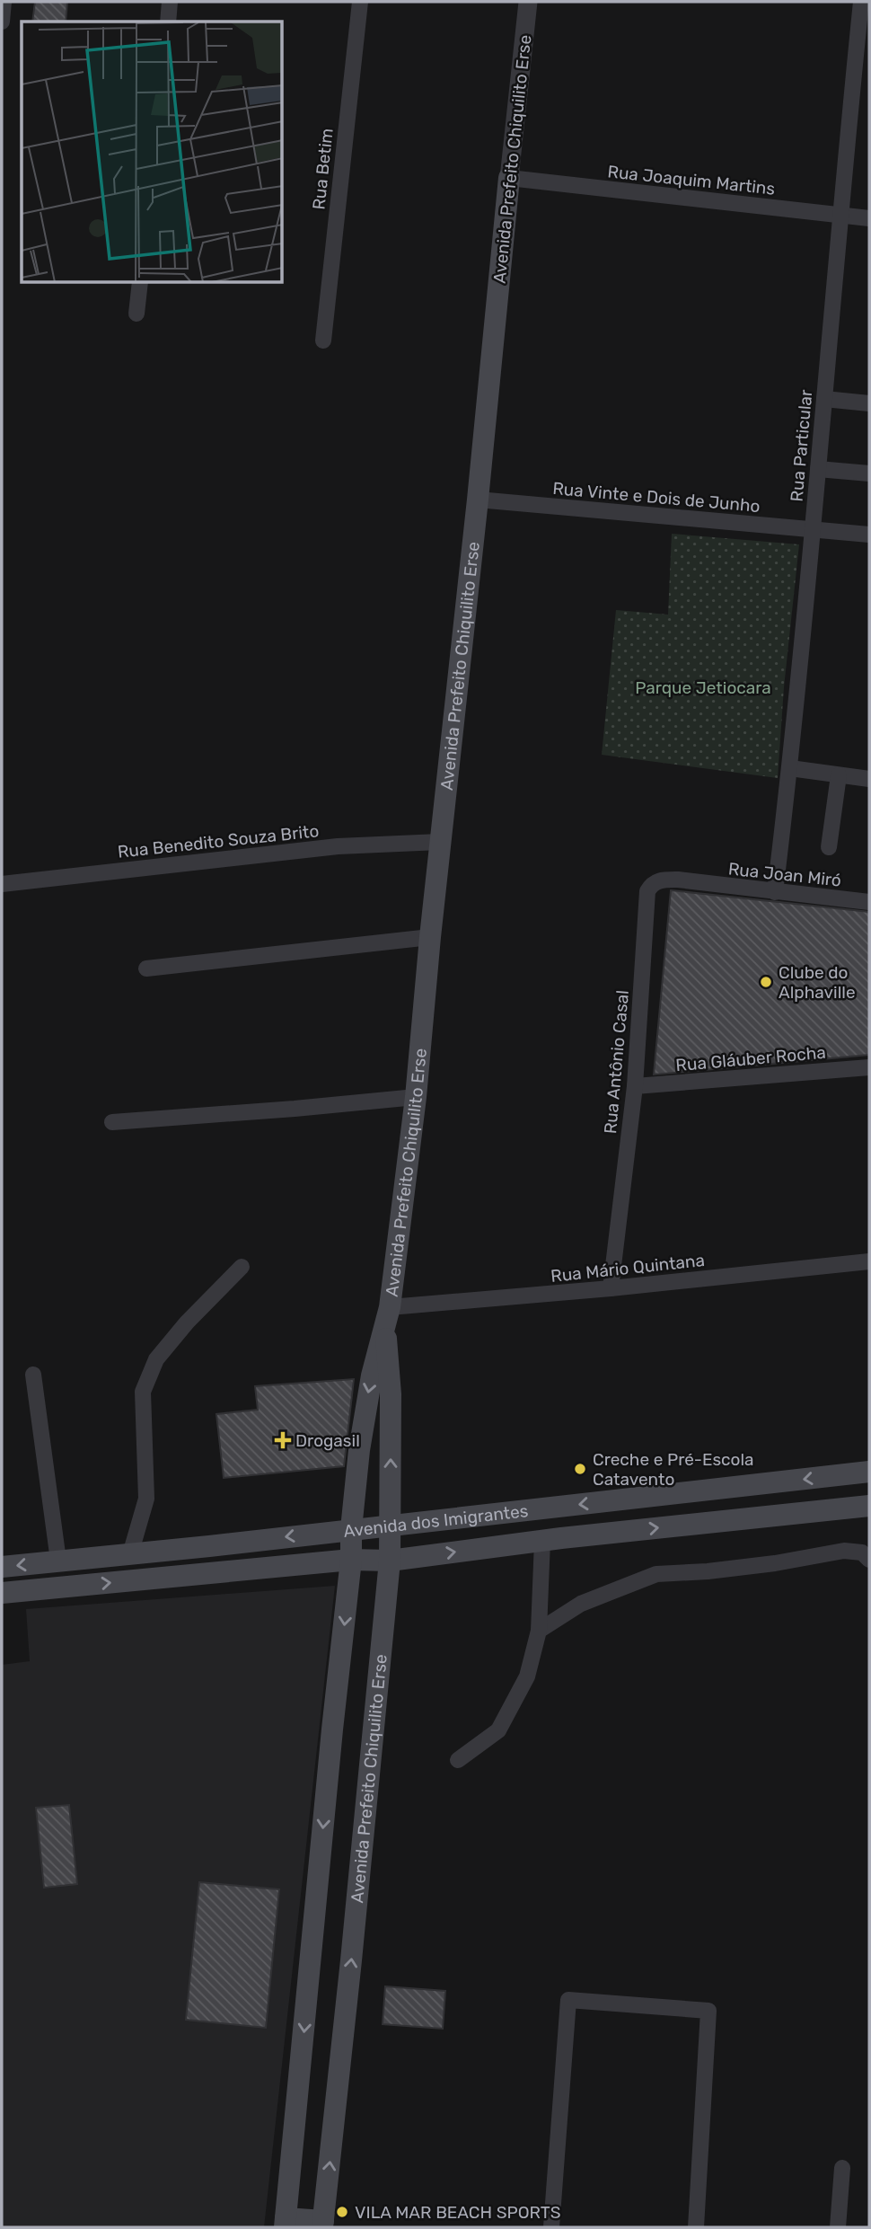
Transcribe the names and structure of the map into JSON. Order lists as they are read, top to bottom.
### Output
{
  "streets": {
    "main road": ["Avenida Prefeito Chiquilito Erse", "Avenida dos Imigrantes"],
    "street": [
      "Rua Betim",
      "Rua Joaquim Martins",
      "Rua Particular",
      "Rua Vinte e Dois de Junho",
      "Rua Benedito Souza Brito",
      "Rua Joan Miró",
      "Rua Gláuber Rocha",
      "Rua Antônio Casal",
      "Rua Mário Quintana"
    ]
  },
  "crossings": [
    ["Avenida Prefeito Chiquilito Erse", "Rua Joaquim Martins"],
    ["Avenida Prefeito Chiquilito Erse", "Rua Vinte e Dois de Junho"],
    ["Avenida Prefeito Chiquilito Erse", "Rua Benedito Souza Brito"],
    ["Avenida Prefeito Chiquilito Erse", "Rua Mário Quintana"],
    ["Avenida Prefeito Chiquilito Erse", "Avenida dos Imigrantes"],
    ["Rua Joaquim Martins", "Rua Particular"],
    ["Rua Particular", "Rua Vinte e Dois de Junho"],
    ["Rua Particular", "Rua Joan Miró"],
    ["Rua Joan Miró", "Rua Antônio Casal"],
    ["Rua Gláuber Rocha", "Rua Antônio Casal"],
    ["Rua Antônio Casal", "Rua Mário Quintana"]
  ],
  "parks": ["Parque Jetiocara"],
  "places": {
    "other": ["Clube do Alphaville", "Creche e Pré-Escola Catavento", "VILA MAR BEACH SPORTS"],
    "health": ["Drogasil"]
  }
}
